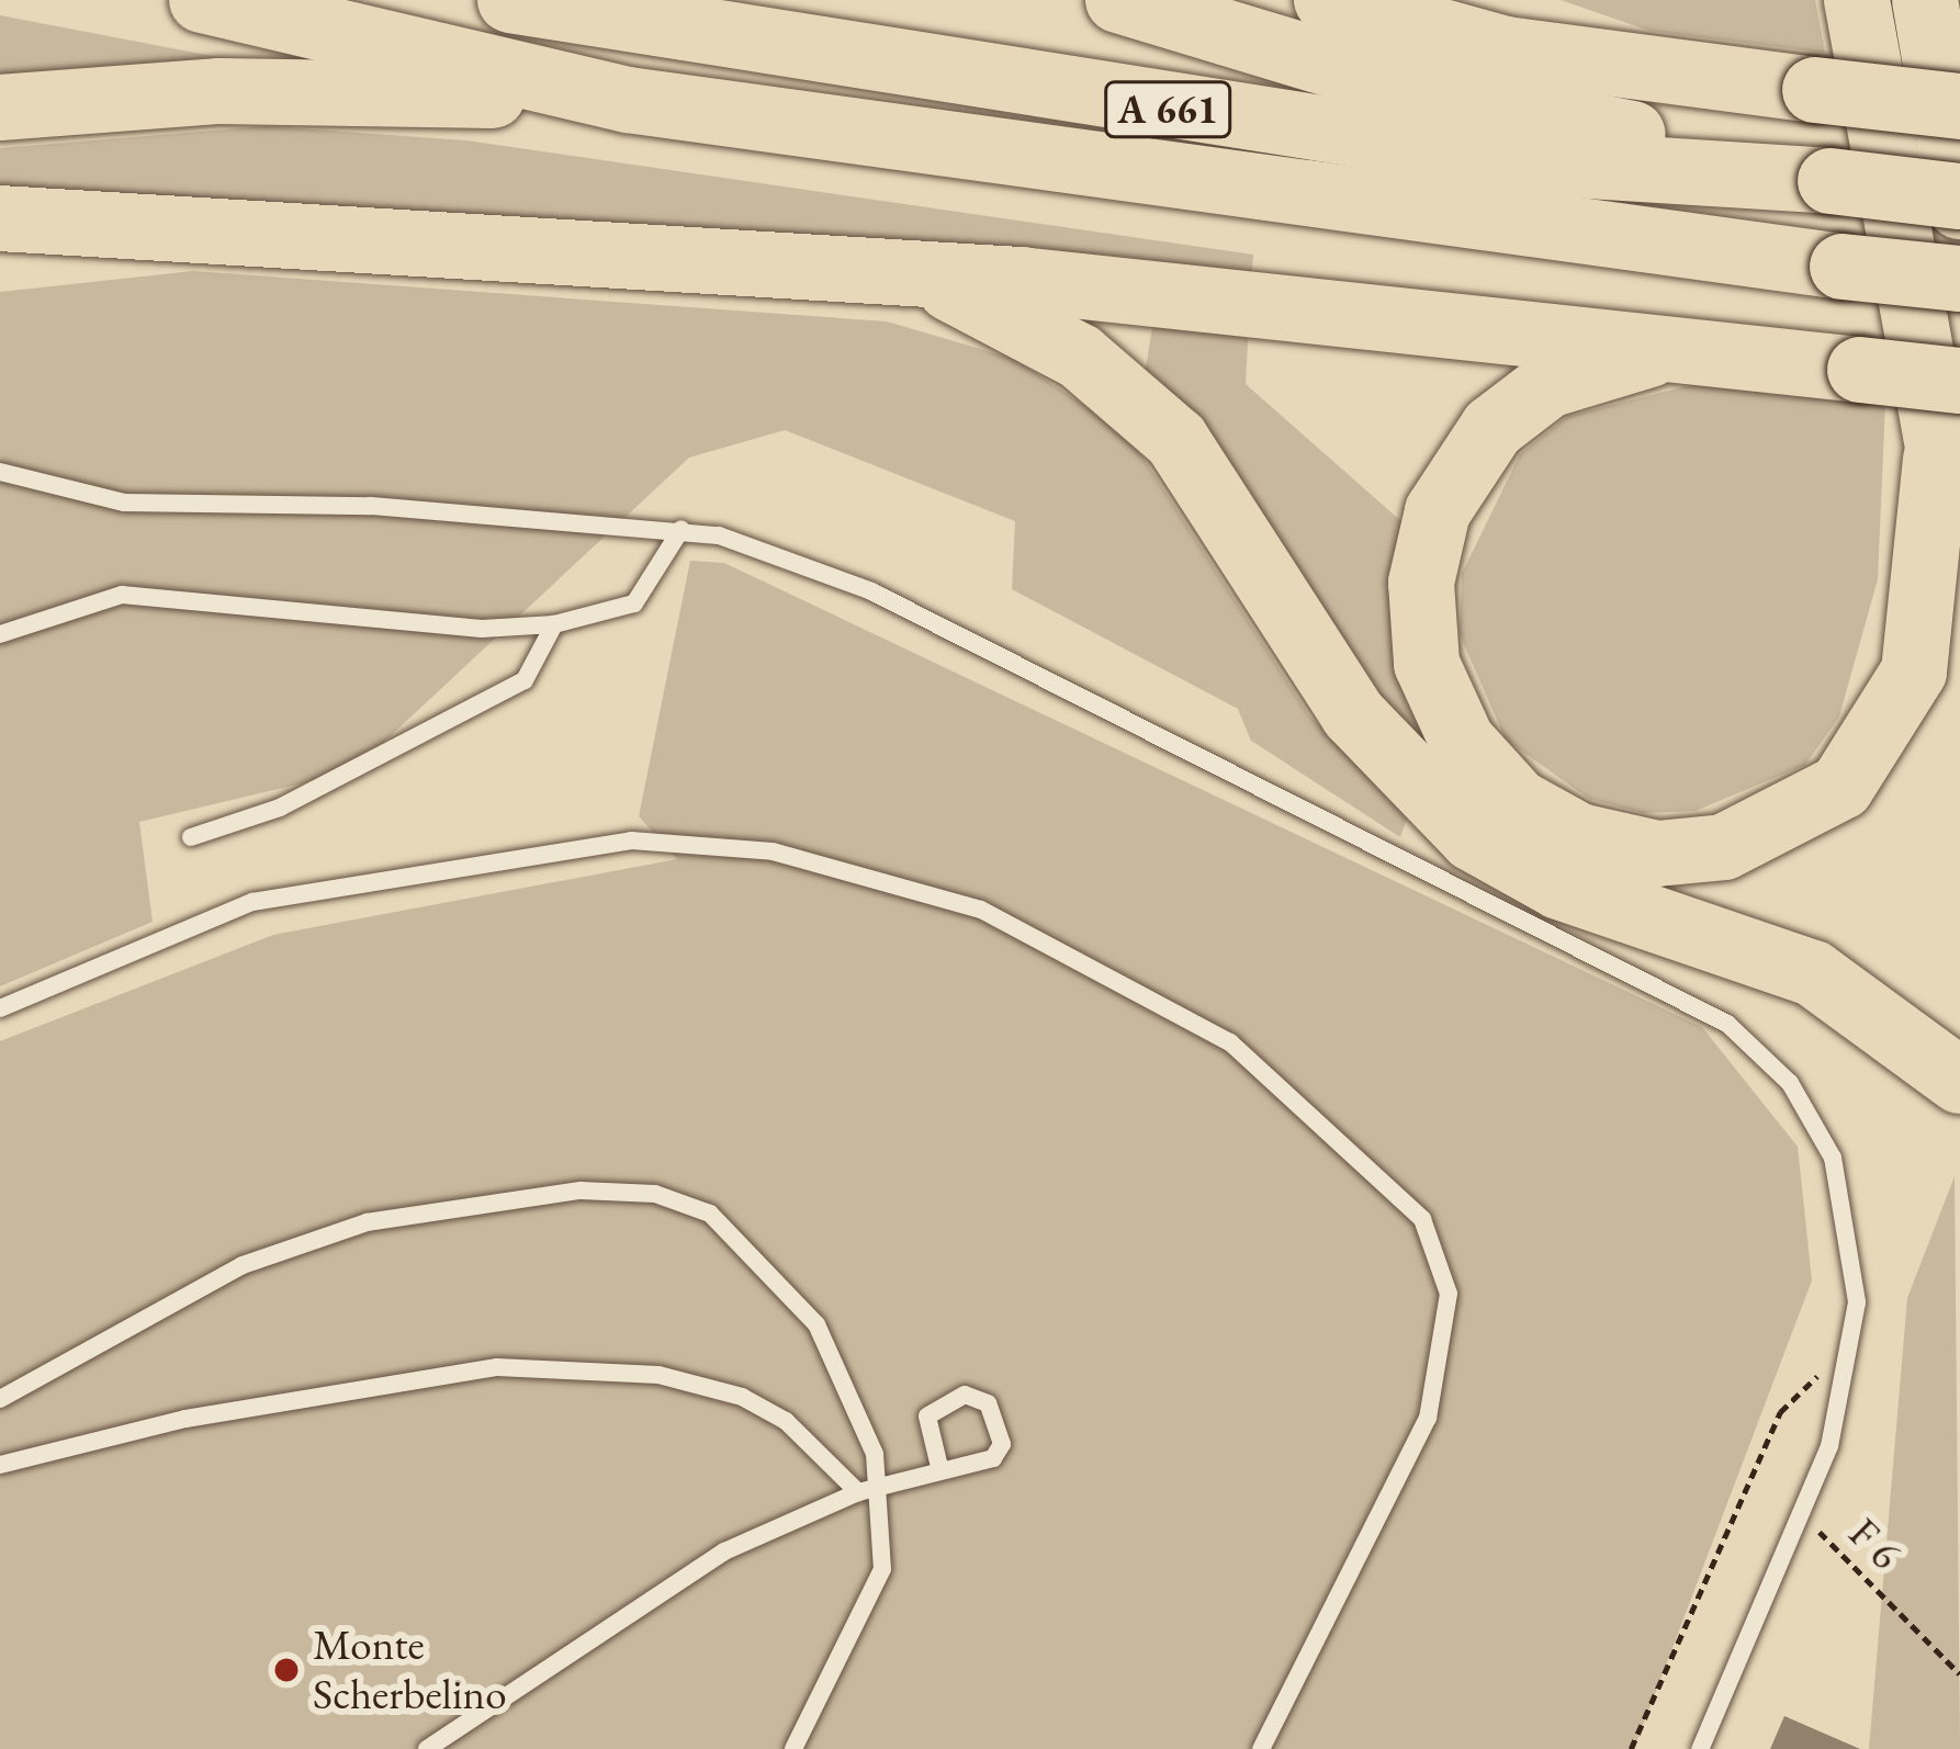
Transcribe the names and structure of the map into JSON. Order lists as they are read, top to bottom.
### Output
{
  "streets": {
    "highway": ["A 661"],
    "path": ["F 6"]
  },
  "places": ["Monte Scherbelino"]
}
